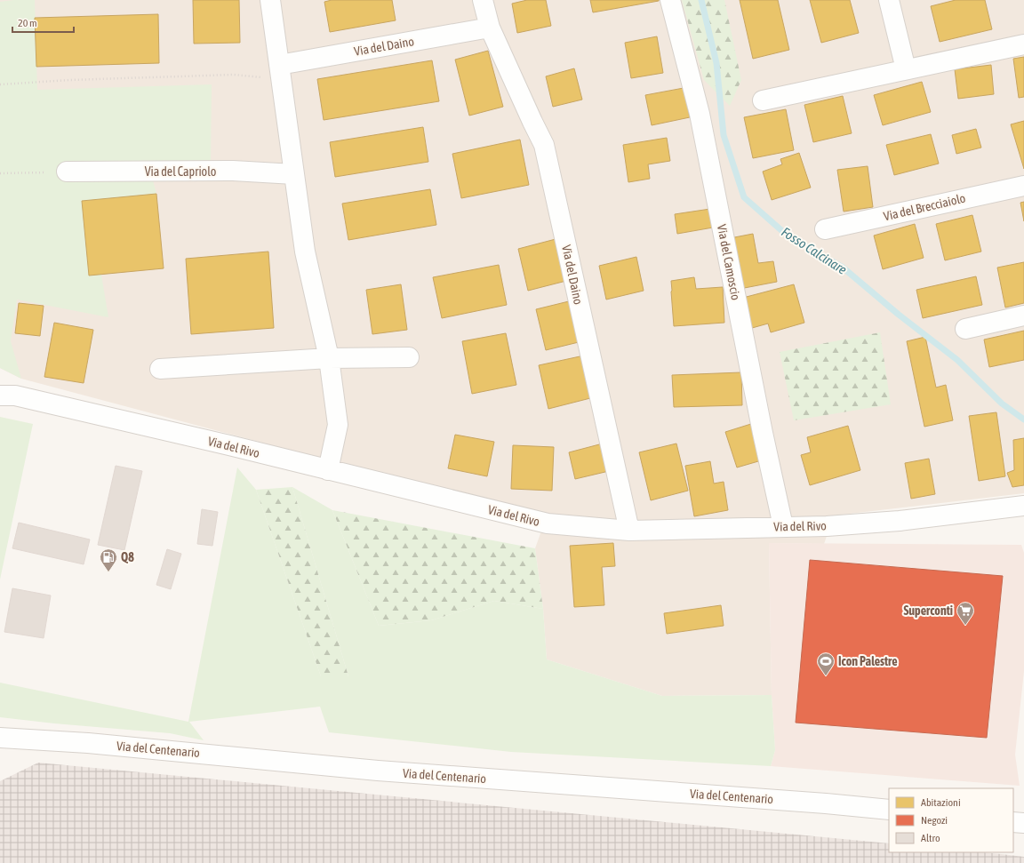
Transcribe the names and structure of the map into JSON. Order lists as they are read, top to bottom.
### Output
{
  "streets": {
    "street": [
      "Via del Daino",
      "Via del Capriolo",
      "Via del Brecciaiolo",
      "Via del Camoscio",
      "Via del Rivo",
      "Via del Centenario"
    ]
  },
  "crossings": [
    ["Via del Daino", "Via del Rivo"],
    ["Via del Camoscio", "Via del Rivo"]
  ],
  "water": ["Fosso Calcinare"],
  "places": {
    "fuel station": ["Q8"],
    "supermarket": ["Superconti"],
    "sports": ["Icon Palestre"]
  },
  "legend": ["Abitazioni", "Negozi", "Altro"],
  "scale_bar": "20 m"
}
